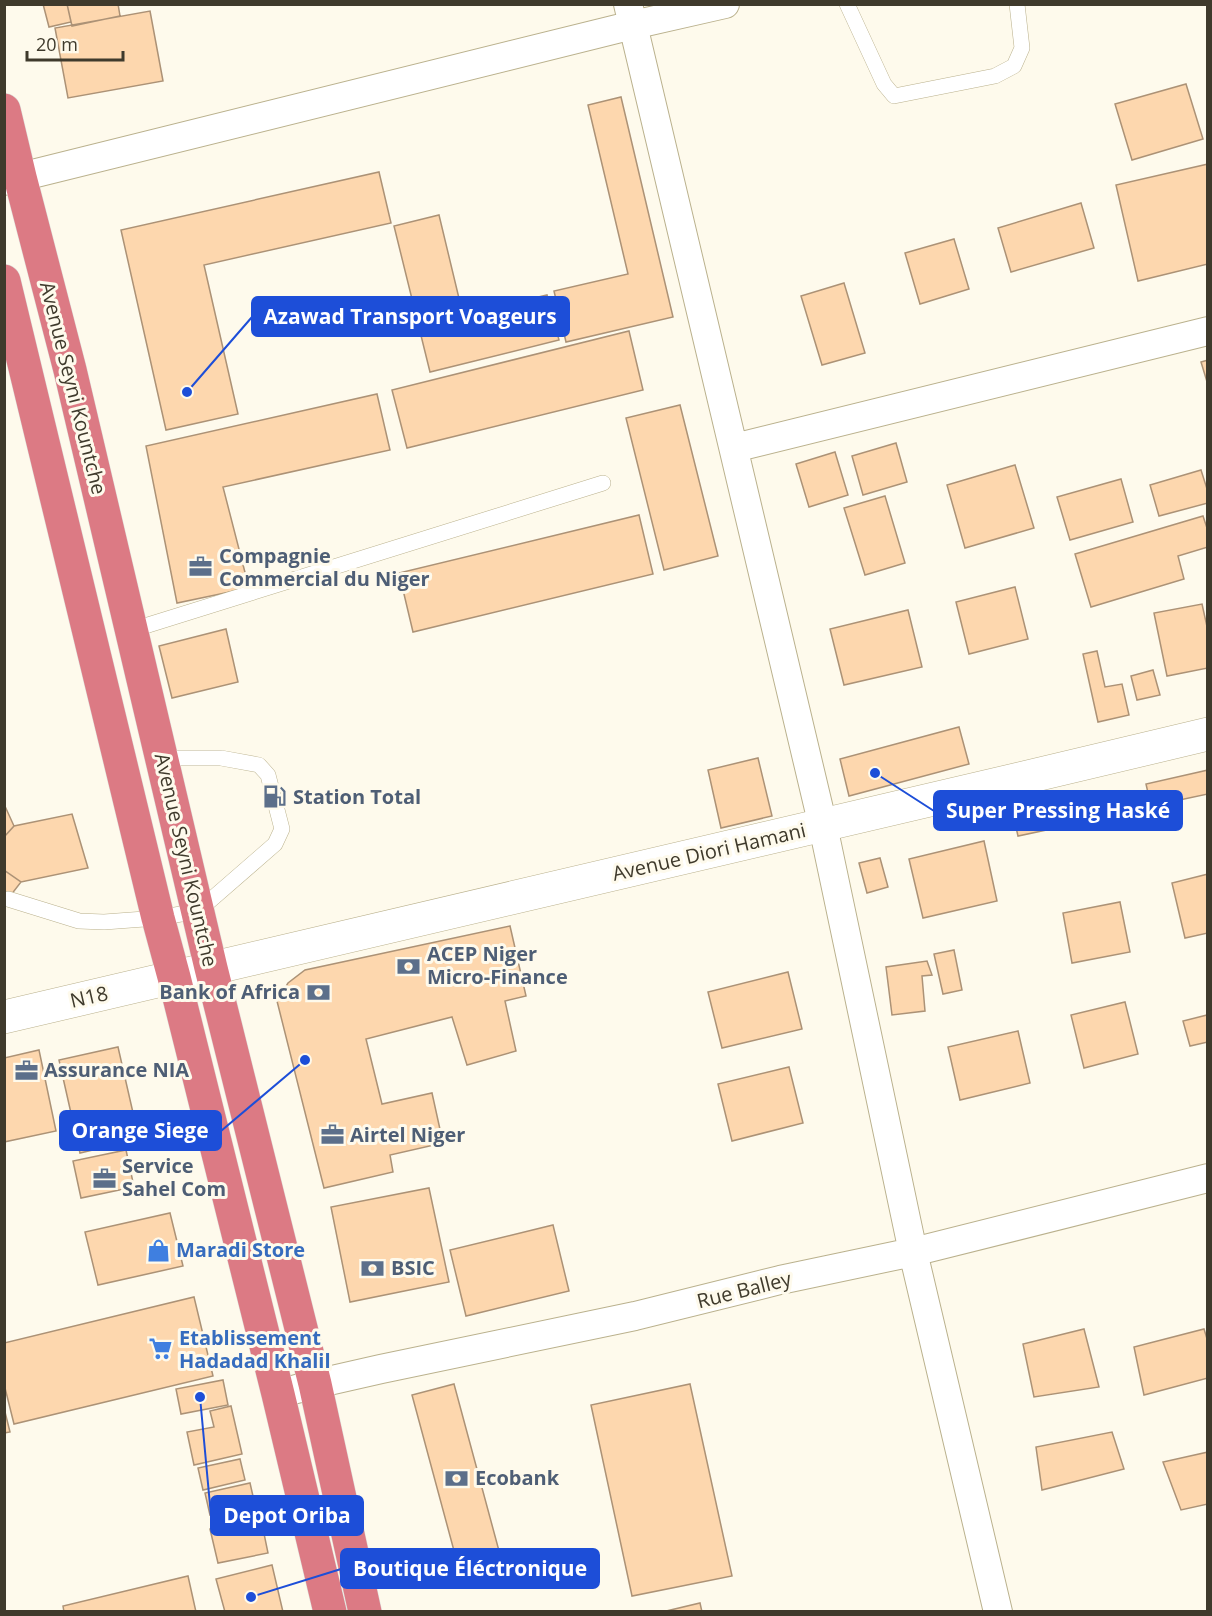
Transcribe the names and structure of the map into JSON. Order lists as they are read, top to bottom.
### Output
{
  "streets": {
    "highway": ["Avenue Seyni Kountche"],
    "main road": ["Avenue Diori Hamani", "N18"],
    "street": ["Rue Balley"]
  },
  "crossings": [
    ["Avenue Seyni Kountche", "Avenue Diori Hamani"],
    ["Avenue Seyni Kountche", "N18"],
    ["Avenue Seyni Kountche", "Rue Balley"],
    ["Avenue Diori Hamani", "N18"]
  ],
  "places": {
    "other": [
      "Azawad Transport Voageurs",
      "Super Pressing Haské",
      "Orange Siege",
      "Depot Oriba",
      "Boutique Éléctronique"
    ],
    "office": [
      "Compagnie Commercial du Niger",
      "Assurance NIA",
      "Airtel Niger",
      "Service Sahel Com"
    ],
    "fuel station": ["Station Total"],
    "bank": [
      "ACEP Niger Micro-Finance",
      "Bank of Africa",
      "BSIC",
      "Ecobank"
    ],
    "shop": ["Maradi Store"],
    "supermarket": ["Etablissement Hadadad Khalil"]
  },
  "scale_bar": "20 m"
}
